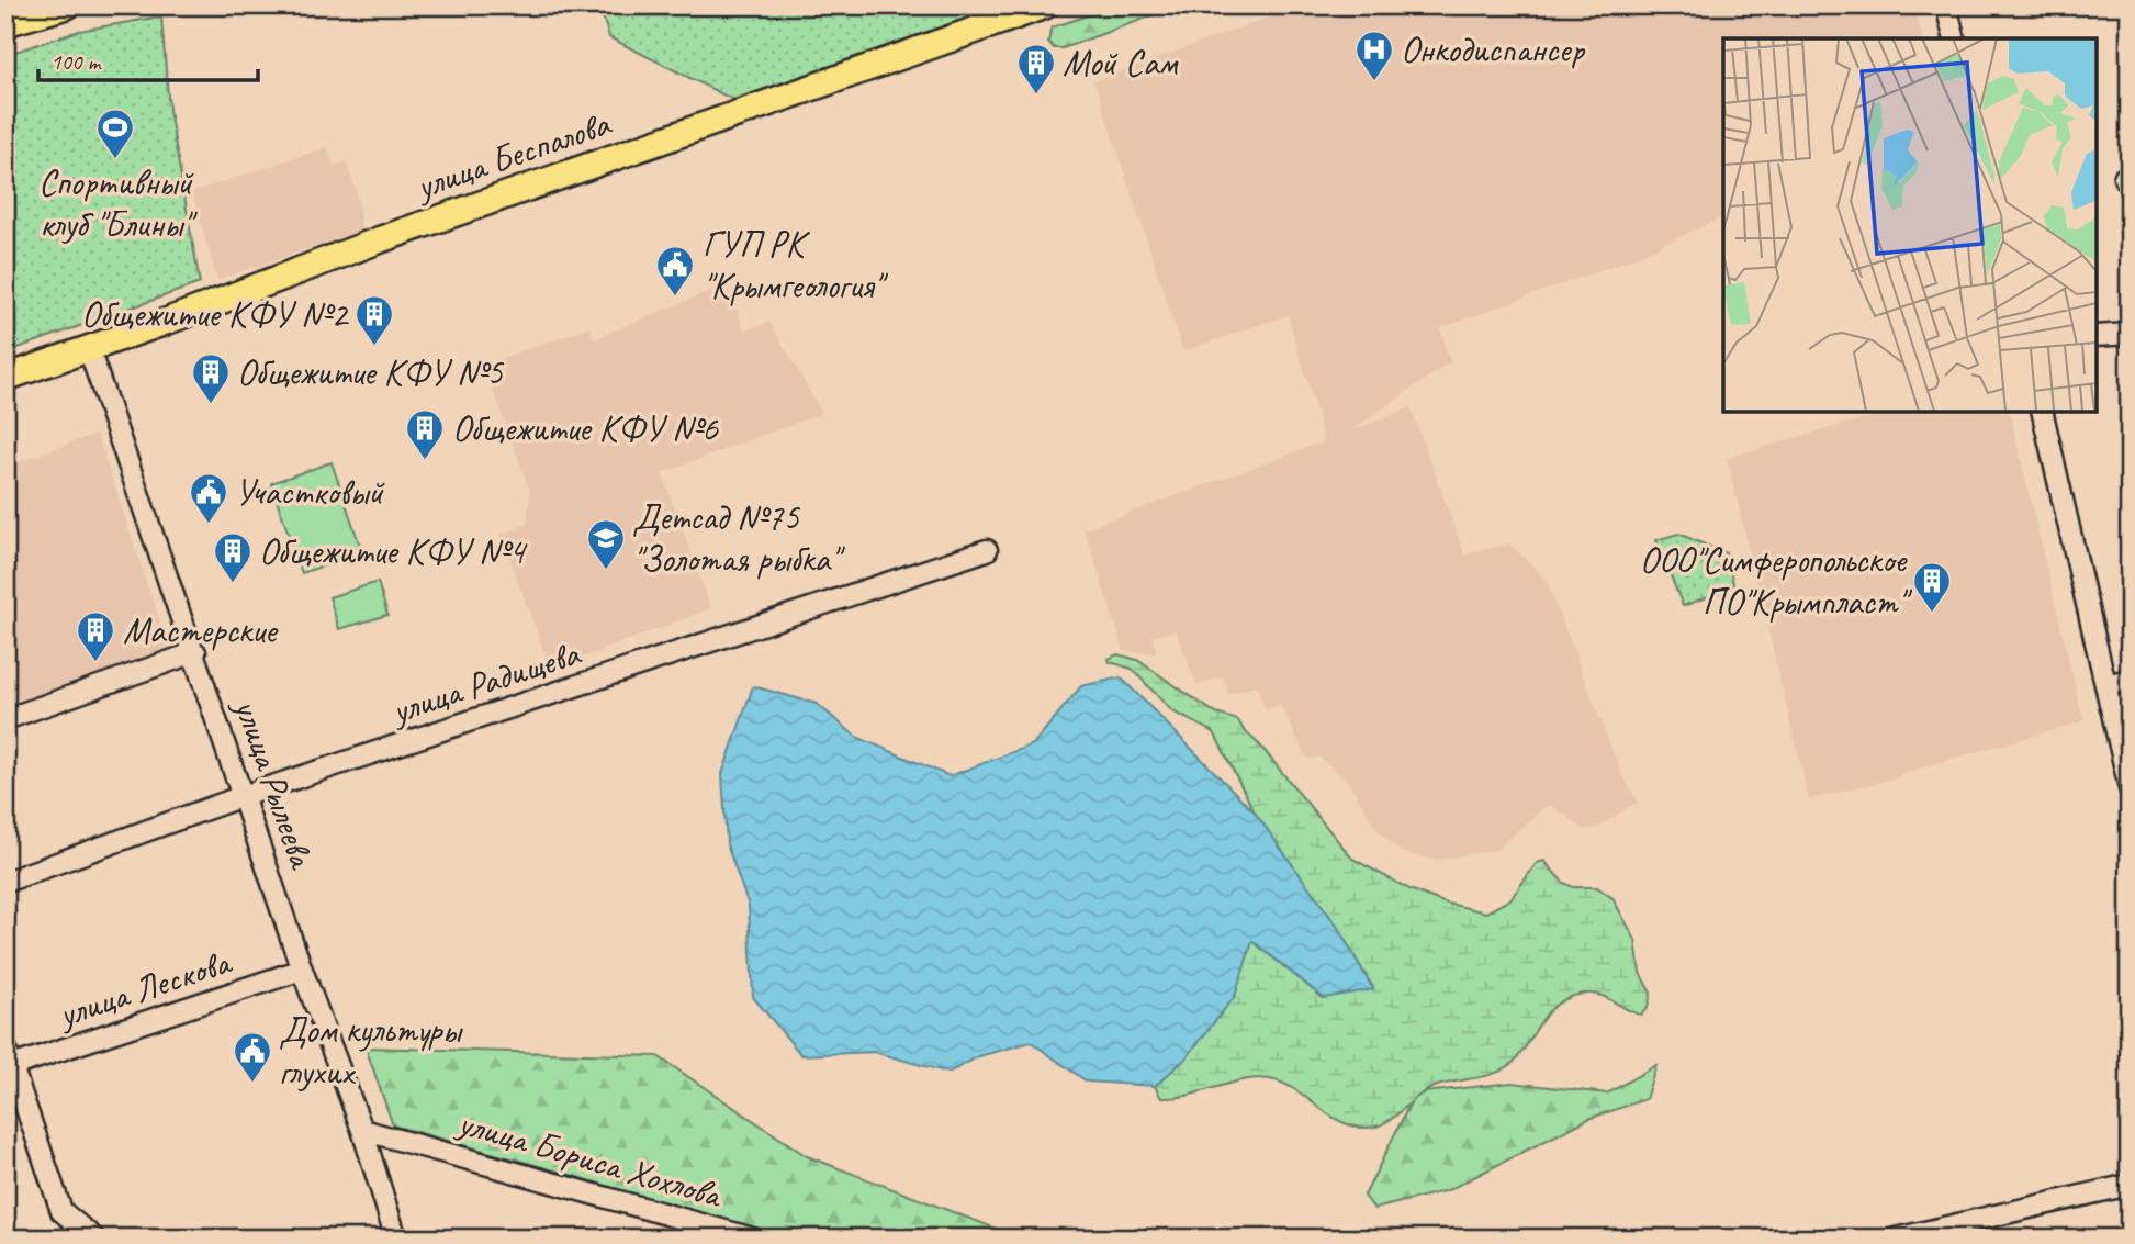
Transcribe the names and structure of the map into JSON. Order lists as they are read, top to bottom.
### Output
{
  "streets": {
    "main road": ["улица Беспалова"],
    "street": [
      "улица Радищева",
      "улица Рылеева",
      "улица Лескова",
      "улица Бориса Хохлова"
    ]
  },
  "crossings": [
    ["улица Беспалова", "улица Рылеева"],
    ["улица Радищева", "улица Рылеева"],
    ["улица Рылеева", "улица Лескова"],
    ["улица Рылеева", "улица Бориса Хохлова"]
  ],
  "places": {
    "hospital": ["Онкодиспансер"],
    "building": [
      "Мой Сам",
      "Общежитие КФУ №2",
      "Общежитие КФУ №5",
      "Общежитие КФУ №6",
      "Общежитие КФУ №4",
      "ООО\"Симферопольское ПО\"Крымпласт\"",
      "Мастерские"
    ],
    "sports": ["Спортивный клуб \"Блины\""],
    "public building": ["ГУП РК \"Крымгеология\"", "Участковый", "Дом культуры глухих"],
    "school or university": ["Детсад №75 \"Золотая рыбка\""]
  },
  "scale_bar": "100 m"
}
